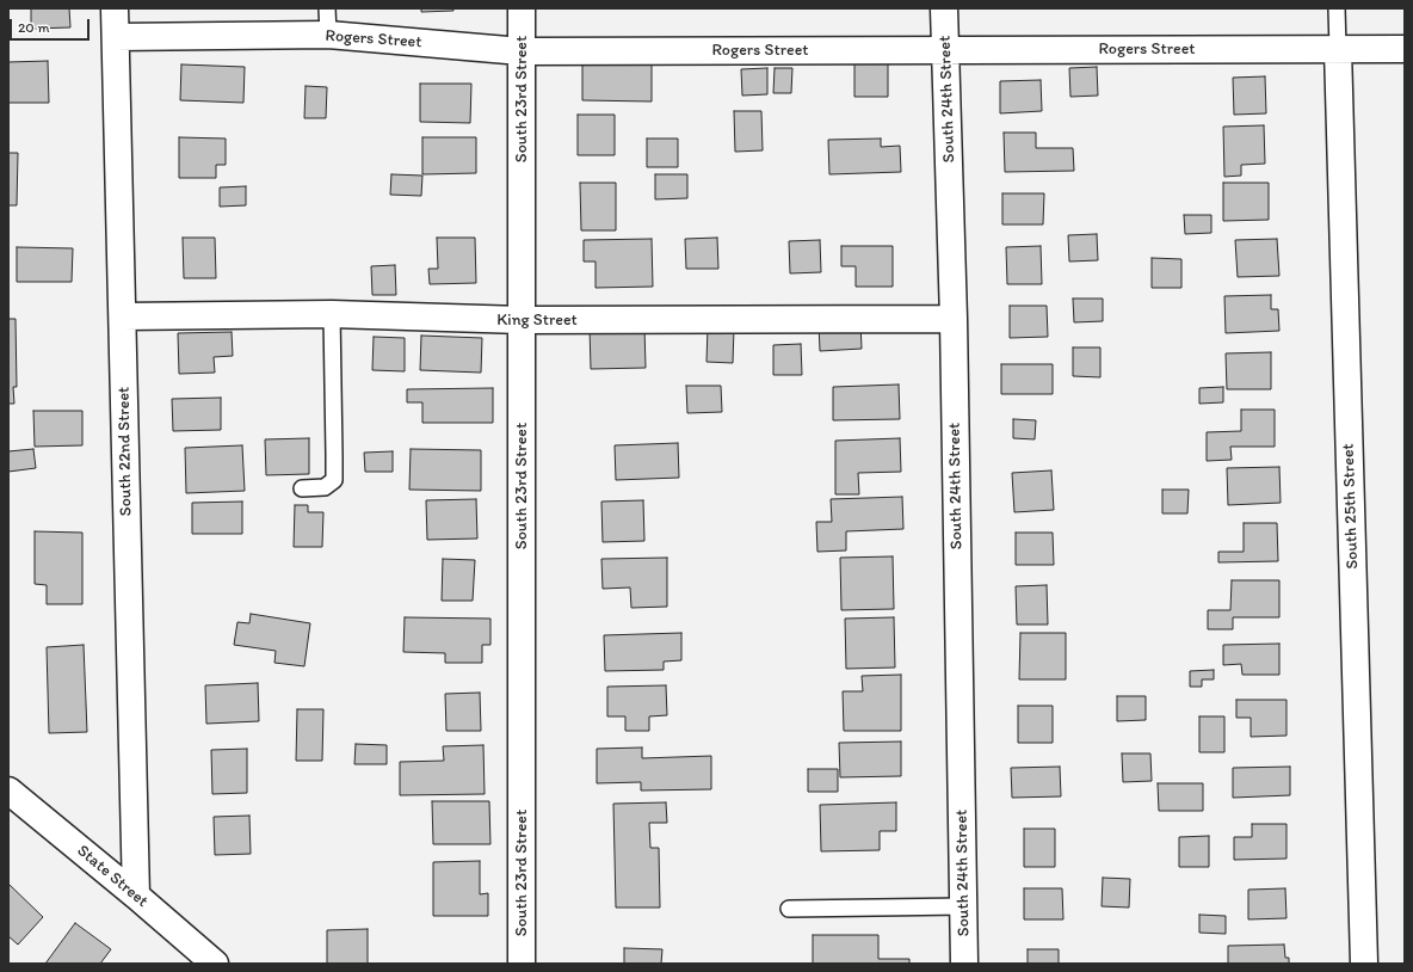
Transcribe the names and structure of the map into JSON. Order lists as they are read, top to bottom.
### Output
{
  "streets": {
    "street": [
      "Rogers Street",
      "South 23rd Street",
      "South 24th Street",
      "King Street",
      "South 22nd Street",
      "South 25th Street",
      "State Street"
    ]
  },
  "crossings": [
    ["Rogers Street", "South 23rd Street"],
    ["Rogers Street", "South 24th Street"],
    ["Rogers Street", "South 22nd Street"],
    ["Rogers Street", "South 25th Street"],
    ["South 23rd Street", "King Street"],
    ["South 24th Street", "King Street"],
    ["King Street", "South 22nd Street"],
    ["South 22nd Street", "State Street"]
  ],
  "scale_bar": "20 m"
}
